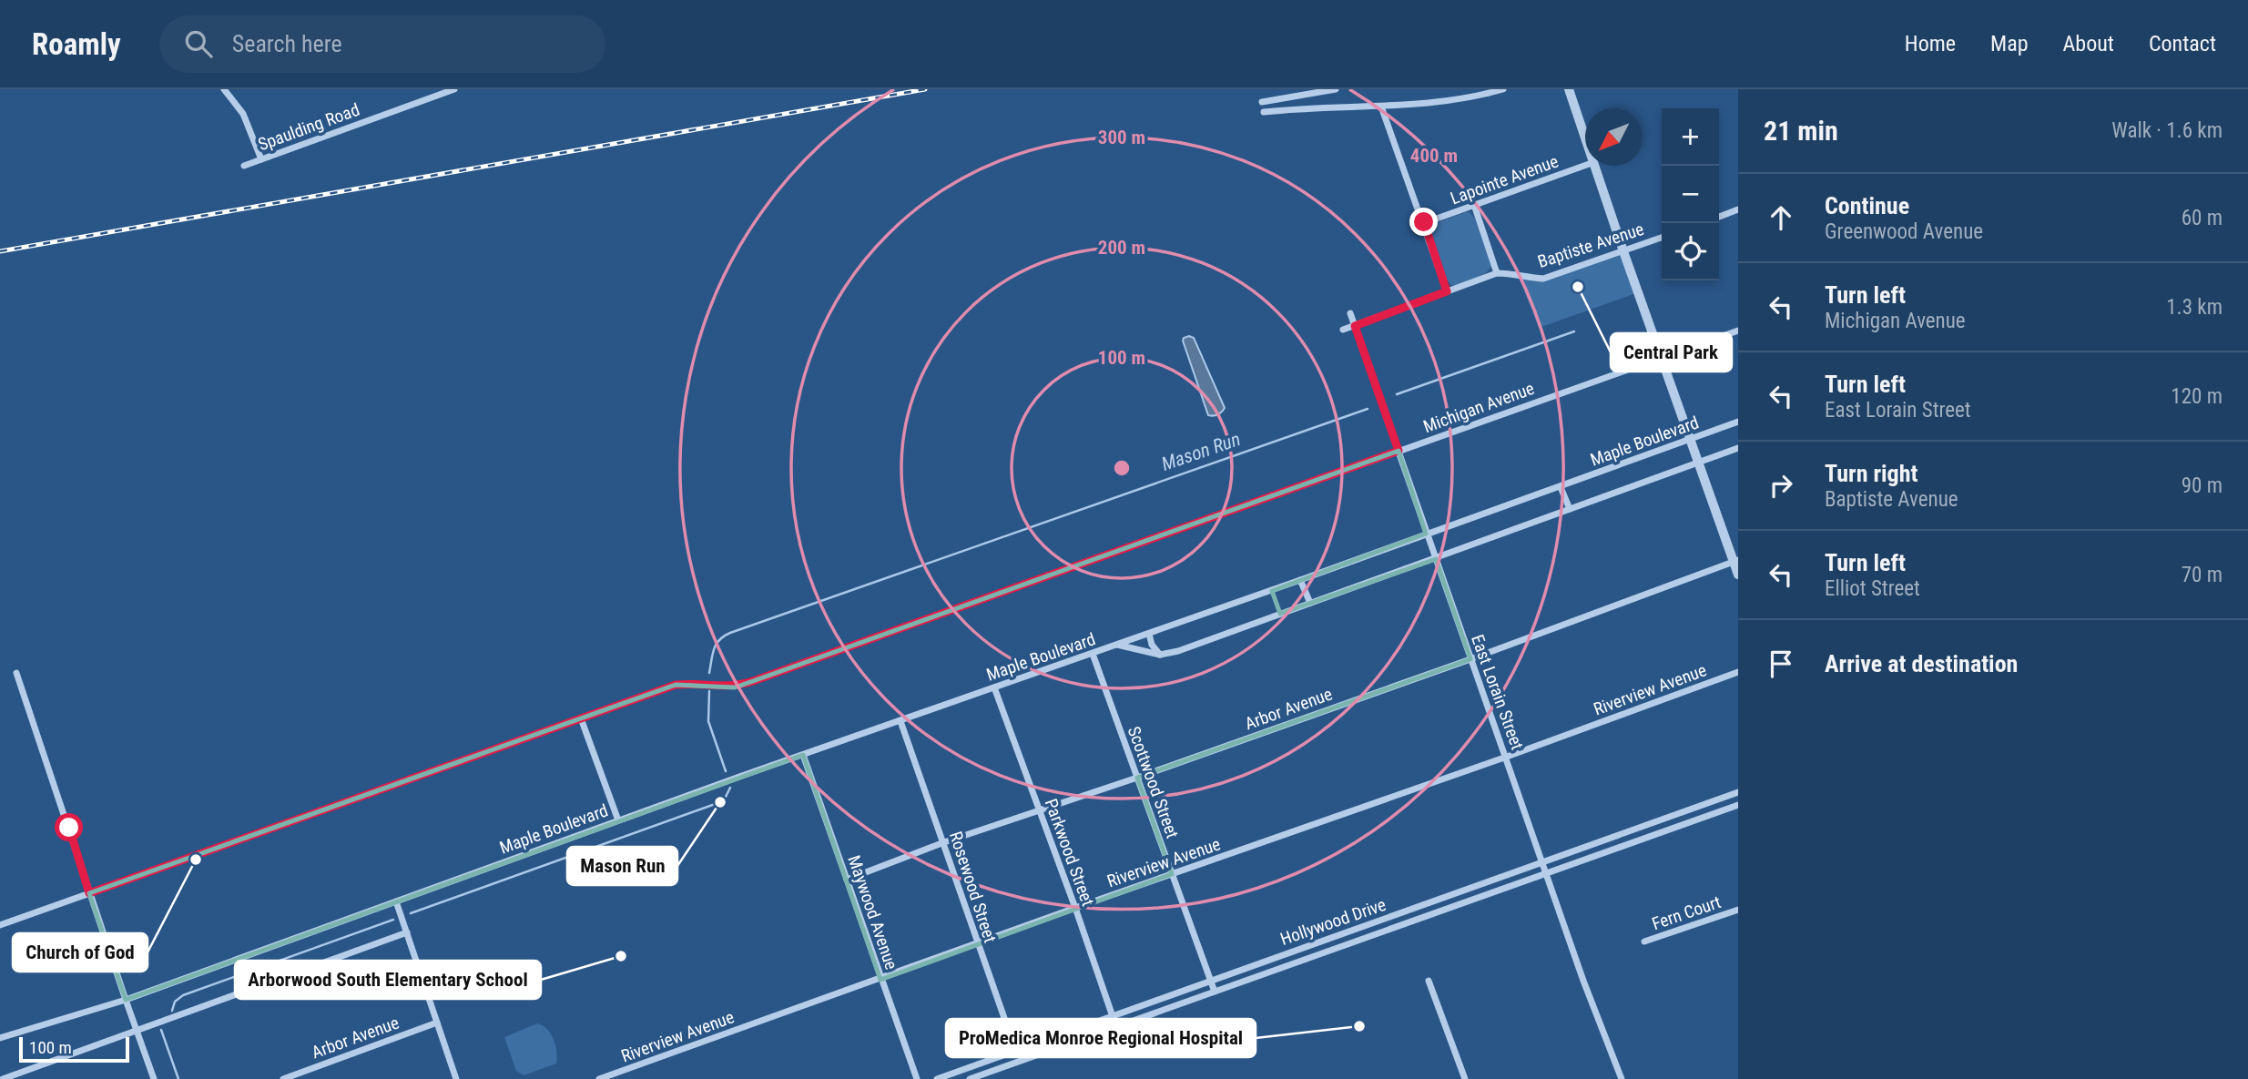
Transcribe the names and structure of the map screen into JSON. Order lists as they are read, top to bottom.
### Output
{
  "streets": {
    "street": [
      "Spaulding Road",
      "Lapointe Avenue",
      "Baptiste Avenue",
      "Michigan Avenue",
      "Maple Boulevard",
      "Riverview Avenue",
      "East Lorain Street",
      "Arbor Avenue",
      "Scottwood Street",
      "Parkwood Street",
      "Rosewood Street",
      "Maywood Avenue",
      "Fern Court",
      "Hollywood Drive"
    ]
  },
  "crossings": [
    ["Baptiste Avenue", "East Lorain Street"],
    ["Michigan Avenue", "East Lorain Street"],
    ["Maple Boulevard", "East Lorain Street"],
    ["Maple Boulevard", "Scottwood Street"],
    ["Maple Boulevard", "Parkwood Street"],
    ["Maple Boulevard", "Rosewood Street"],
    ["Maple Boulevard", "Maywood Avenue"],
    ["Riverview Avenue", "East Lorain Street"],
    ["Riverview Avenue", "Scottwood Street"],
    ["Riverview Avenue", "Parkwood Street"],
    ["Riverview Avenue", "Rosewood Street"],
    ["Riverview Avenue", "Maywood Avenue"],
    ["East Lorain Street", "Arbor Avenue"],
    ["East Lorain Street", "Hollywood Drive"],
    ["Arbor Avenue", "Scottwood Street"],
    ["Arbor Avenue", "Parkwood Street"],
    ["Arbor Avenue", "Rosewood Street"],
    ["Arbor Avenue", "Maywood Avenue"],
    ["Scottwood Street", "Hollywood Drive"],
    ["Parkwood Street", "Hollywood Drive"],
    ["Rosewood Street", "Hollywood Drive"]
  ],
  "water": ["Mason Run"],
  "places": [
    "Central Park",
    "Mason Run",
    "Church of God",
    "Arborwood South Elementary School",
    "ProMedica Monroe Regional Hospital"
  ],
  "scale_bar": "100 m",
  "north": "bottom left",
  "page": {
    "header": "Roamly",
    "search": "Search here",
    "nav": [
      "Home",
      "Map",
      "About",
      "Contact"
    ],
    "heading": ["21 min", "Walk · 1.6 km"],
    "map_buttons": ["+", "−"],
    "list": [
      ["Continue", "Greenwood Avenue", "60 m"],
      ["Turn left", "Michigan Avenue", "1.3 km"],
      ["Turn left", "East Lorain Street", "120 m"],
      ["Turn right", "Baptiste Avenue", "90 m"],
      ["Turn left", "Elliot Street", "70 m"],
      "Arrive at destination"
    ],
    "scale": "100 m"
  },
  "rings": [
    "300 m",
    "400 m",
    "200 m",
    "100 m"
  ]
}
